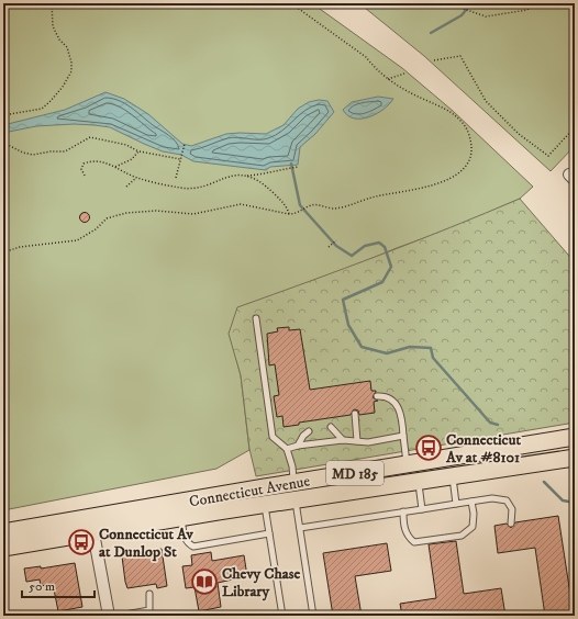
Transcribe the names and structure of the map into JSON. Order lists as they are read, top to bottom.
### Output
{
  "streets": {
    "main road": ["MD 185", "Connecticut Avenue"]
  },
  "places": {
    "bus stop": ["Connecticut Av at #8101", "Connecticut Av at Dunlop St"],
    "library": ["Chevy Chase Library"]
  },
  "scale_bar": "50 m"
}
